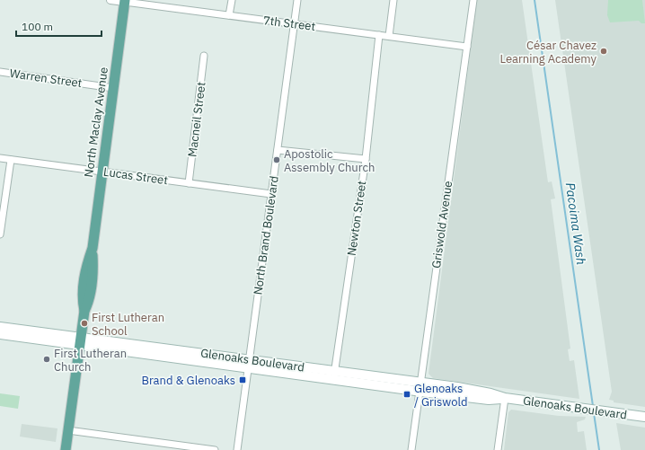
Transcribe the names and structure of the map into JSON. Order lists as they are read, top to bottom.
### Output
{
  "streets": {
    "main road": ["North Maclay Avenue", "Glenoaks Boulevard"],
    "street": [
      "7th Street",
      "Warren Street",
      "Macneil Street",
      "Lucas Street",
      "Newton Street",
      "Griswold Avenue",
      "North Brand Boulevard"
    ]
  },
  "crossings": [
    ["7th Street", "North Maclay Avenue"],
    ["7th Street", "Newton Street"],
    ["7th Street", "Griswold Avenue"],
    ["7th Street", "North Brand Boulevard"],
    ["Warren Street", "North Maclay Avenue"],
    ["Macneil Street", "Lucas Street"],
    ["North Maclay Avenue", "Lucas Street"],
    ["North Maclay Avenue", "Glenoaks Boulevard"],
    ["Lucas Street", "North Brand Boulevard"],
    ["Newton Street", "Glenoaks Boulevard"],
    ["Griswold Avenue", "Glenoaks Boulevard"],
    ["North Brand Boulevard", "Glenoaks Boulevard"]
  ],
  "water": ["Pacoima Wash"],
  "places": {
    "other": [
      "César Chavez Learning Academy",
      "Apostolic Assembly Church",
      "First Lutheran School",
      "First Lutheran Church"
    ],
    "transit": ["Brand & Glenoaks", "Glenoaks / Griswold"]
  },
  "scale_bar": "100 m"
}
